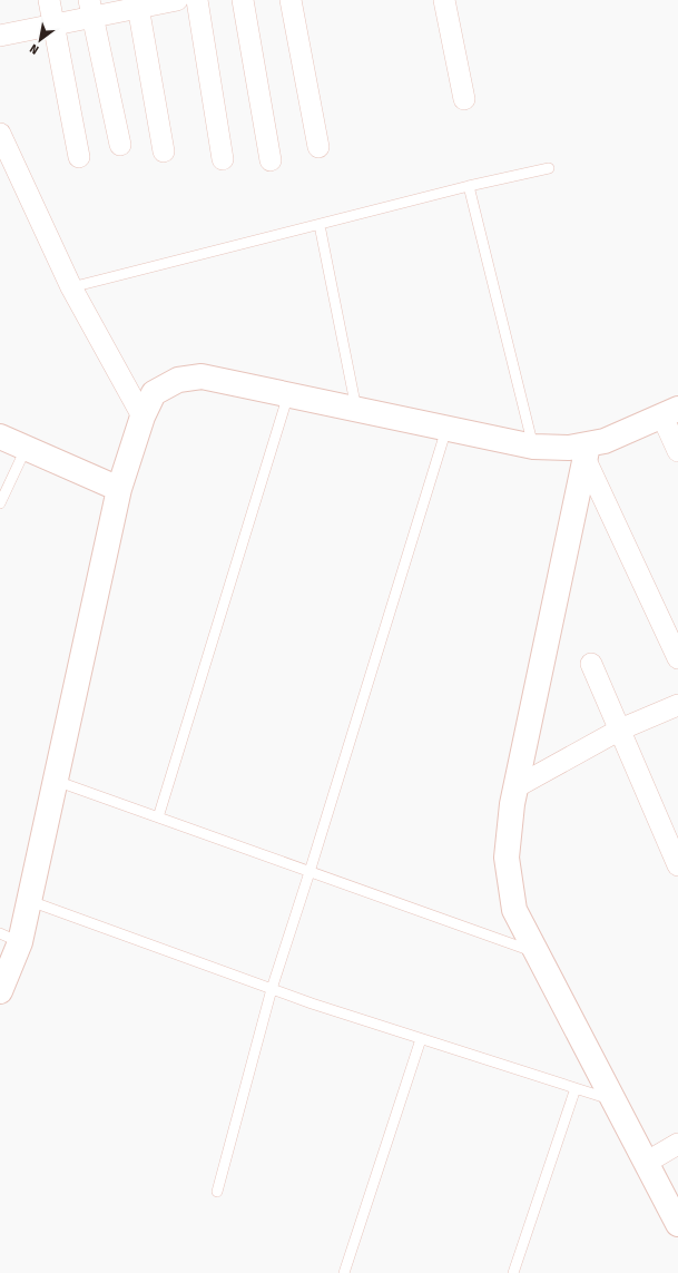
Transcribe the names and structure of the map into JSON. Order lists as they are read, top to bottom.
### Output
{
  "north": "bottom left"
}
